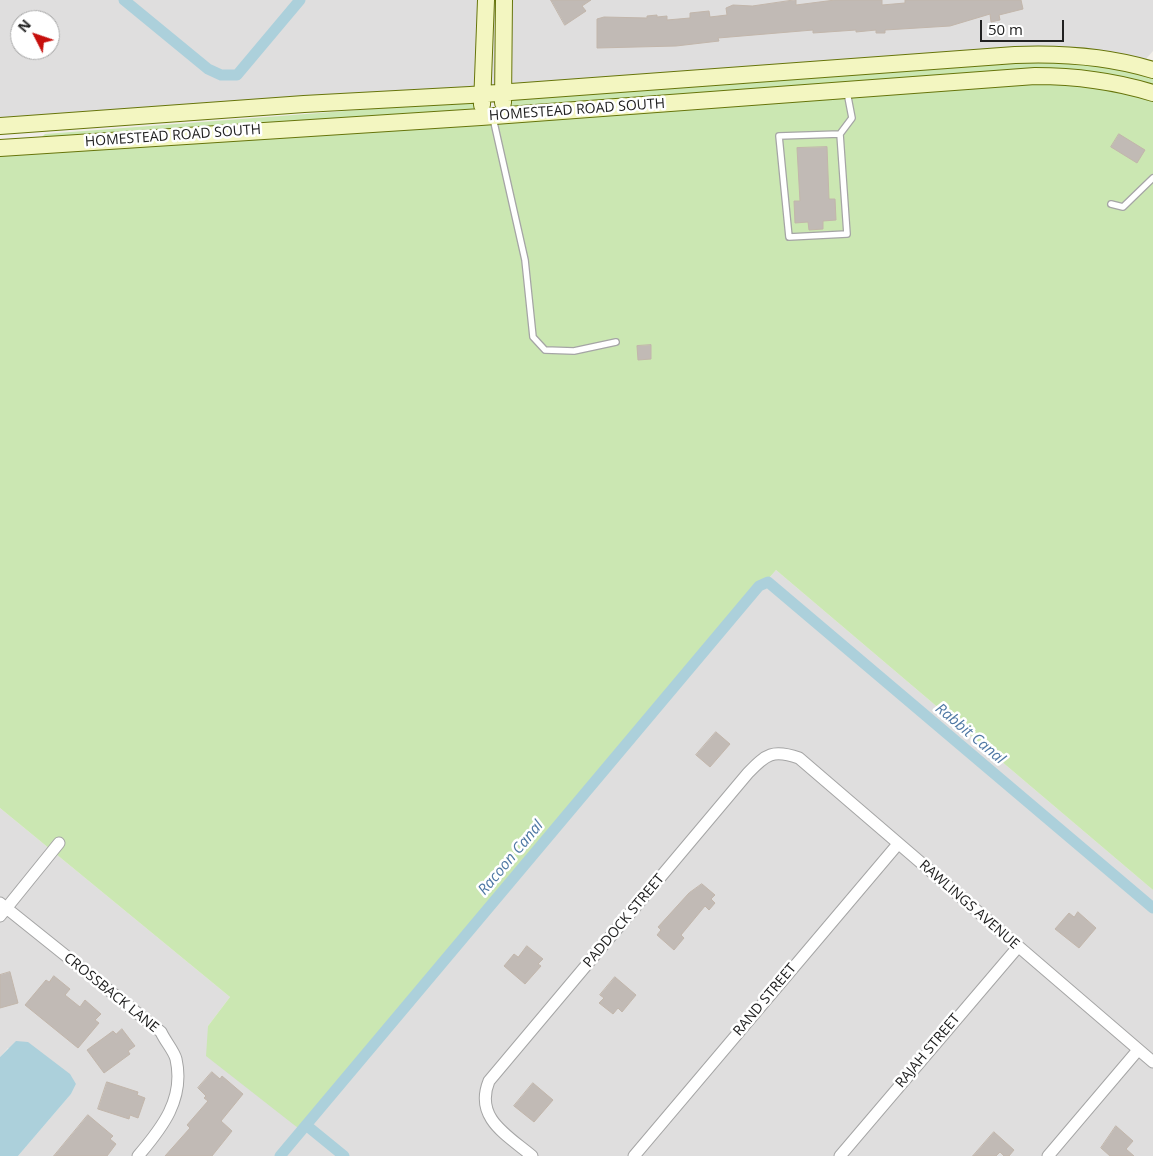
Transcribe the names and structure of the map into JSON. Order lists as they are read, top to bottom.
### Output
{
  "streets": {
    "main road": ["HOMESTEAD ROAD SOUTH"],
    "street": [
      "RAWLINGS AVENUE",
      "PADDOCK STREET",
      "CROSSBACK LANE",
      "RAND STREET",
      "RAJAH STREET"
    ]
  },
  "crossings": [
    ["RAWLINGS AVENUE", "PADDOCK STREET"],
    ["RAWLINGS AVENUE", "RAND STREET"],
    ["RAWLINGS AVENUE", "RAJAH STREET"]
  ],
  "water": ["Rabbit Canal", "Racoon Canal"],
  "scale_bar": "50 m",
  "north": "top left"
}
